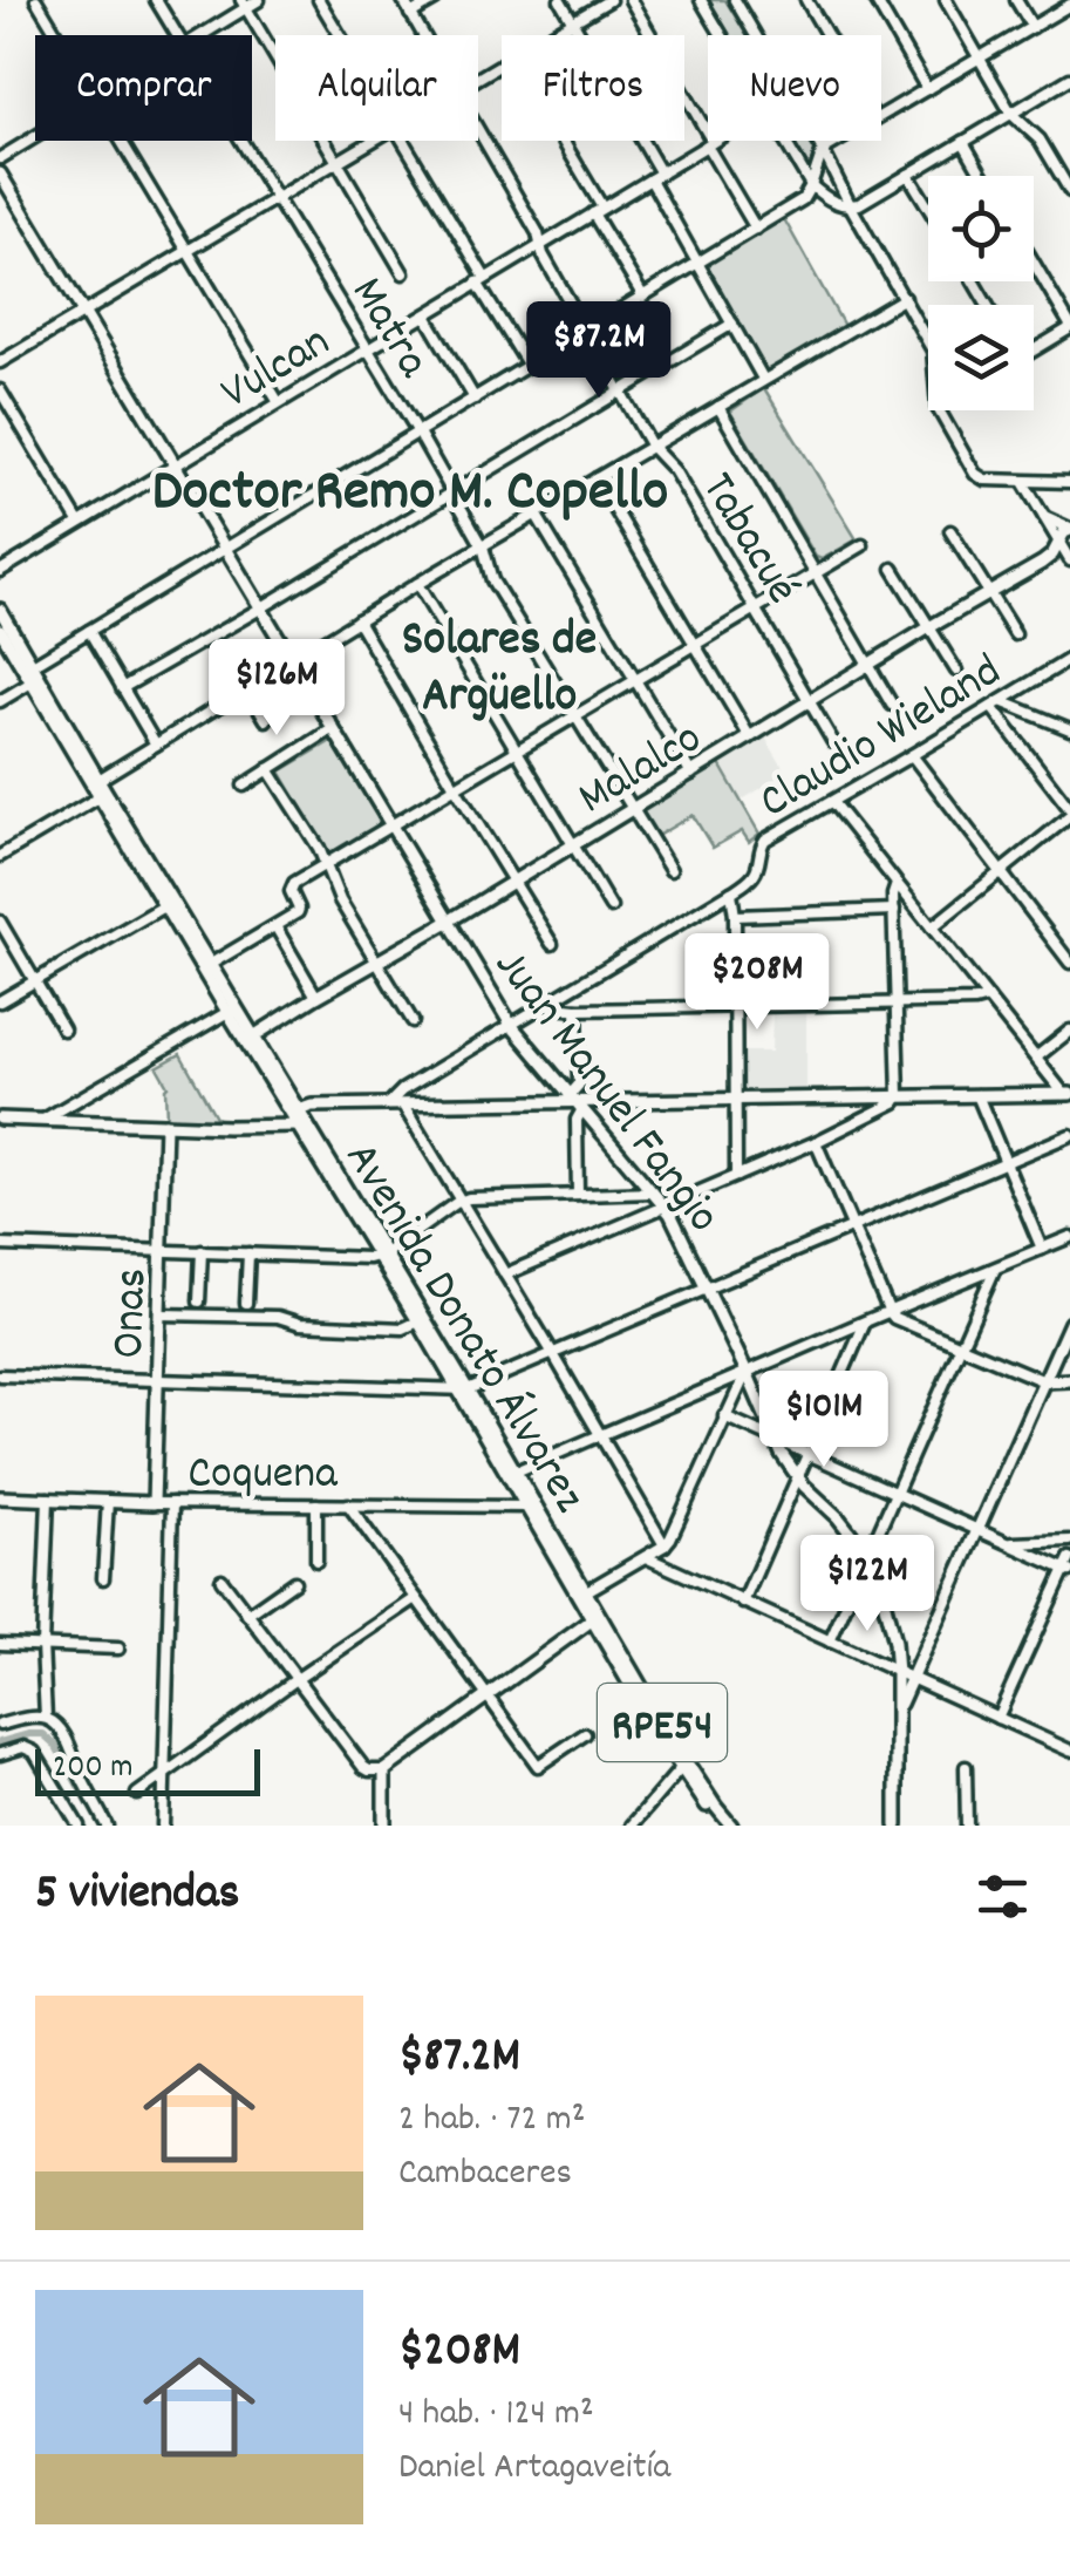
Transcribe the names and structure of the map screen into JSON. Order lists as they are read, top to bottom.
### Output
{
  "streets": {
    "main road": [
      "Malalco",
      "Juan Manuel Fangio",
      "Onas",
      "Avenida Donato Álvarez",
      "Coquena",
      "RPE54"
    ],
    "street": [
      "Matra",
      "Vulcan",
      "Tabacué",
      "Claudio Wieland"
    ]
  },
  "crossings": [
    ["Matra", "Vulcan"],
    ["Matra", "Malalco"],
    ["Vulcan", "Tabacué"],
    ["Vulcan", "Juan Manuel Fangio"],
    ["Tabacué", "Malalco"],
    ["Claudio Wieland", "Juan Manuel Fangio"],
    ["Malalco", "Juan Manuel Fangio"],
    ["Malalco", "Avenida Donato Álvarez"],
    ["Onas", "Coquena"],
    ["Avenida Donato Álvarez", "Coquena"]
  ],
  "districts": ["Doctor Remo M. Copello", "Solares de Argüello"],
  "scale_bar": "200 m",
  "page": {
    "chip": [
      "Comprar",
      "Alquilar",
      "Filtros",
      "Nuevo"
    ],
    "price": [
      "$87.2M",
      "$126M",
      "$208M",
      "$101M",
      "$122M"
    ],
    "scale": "200 m",
    "heading": "5 viviendas",
    "list": [
      {
        "name": "$87.2M",
        "note": "2 hab. · 72 m² · Cambaceres"
      },
      {
        "name": "$208M",
        "note": "4 hab. · 124 m² · Daniel Artagaveitía"
      }
    ]
  }
}
